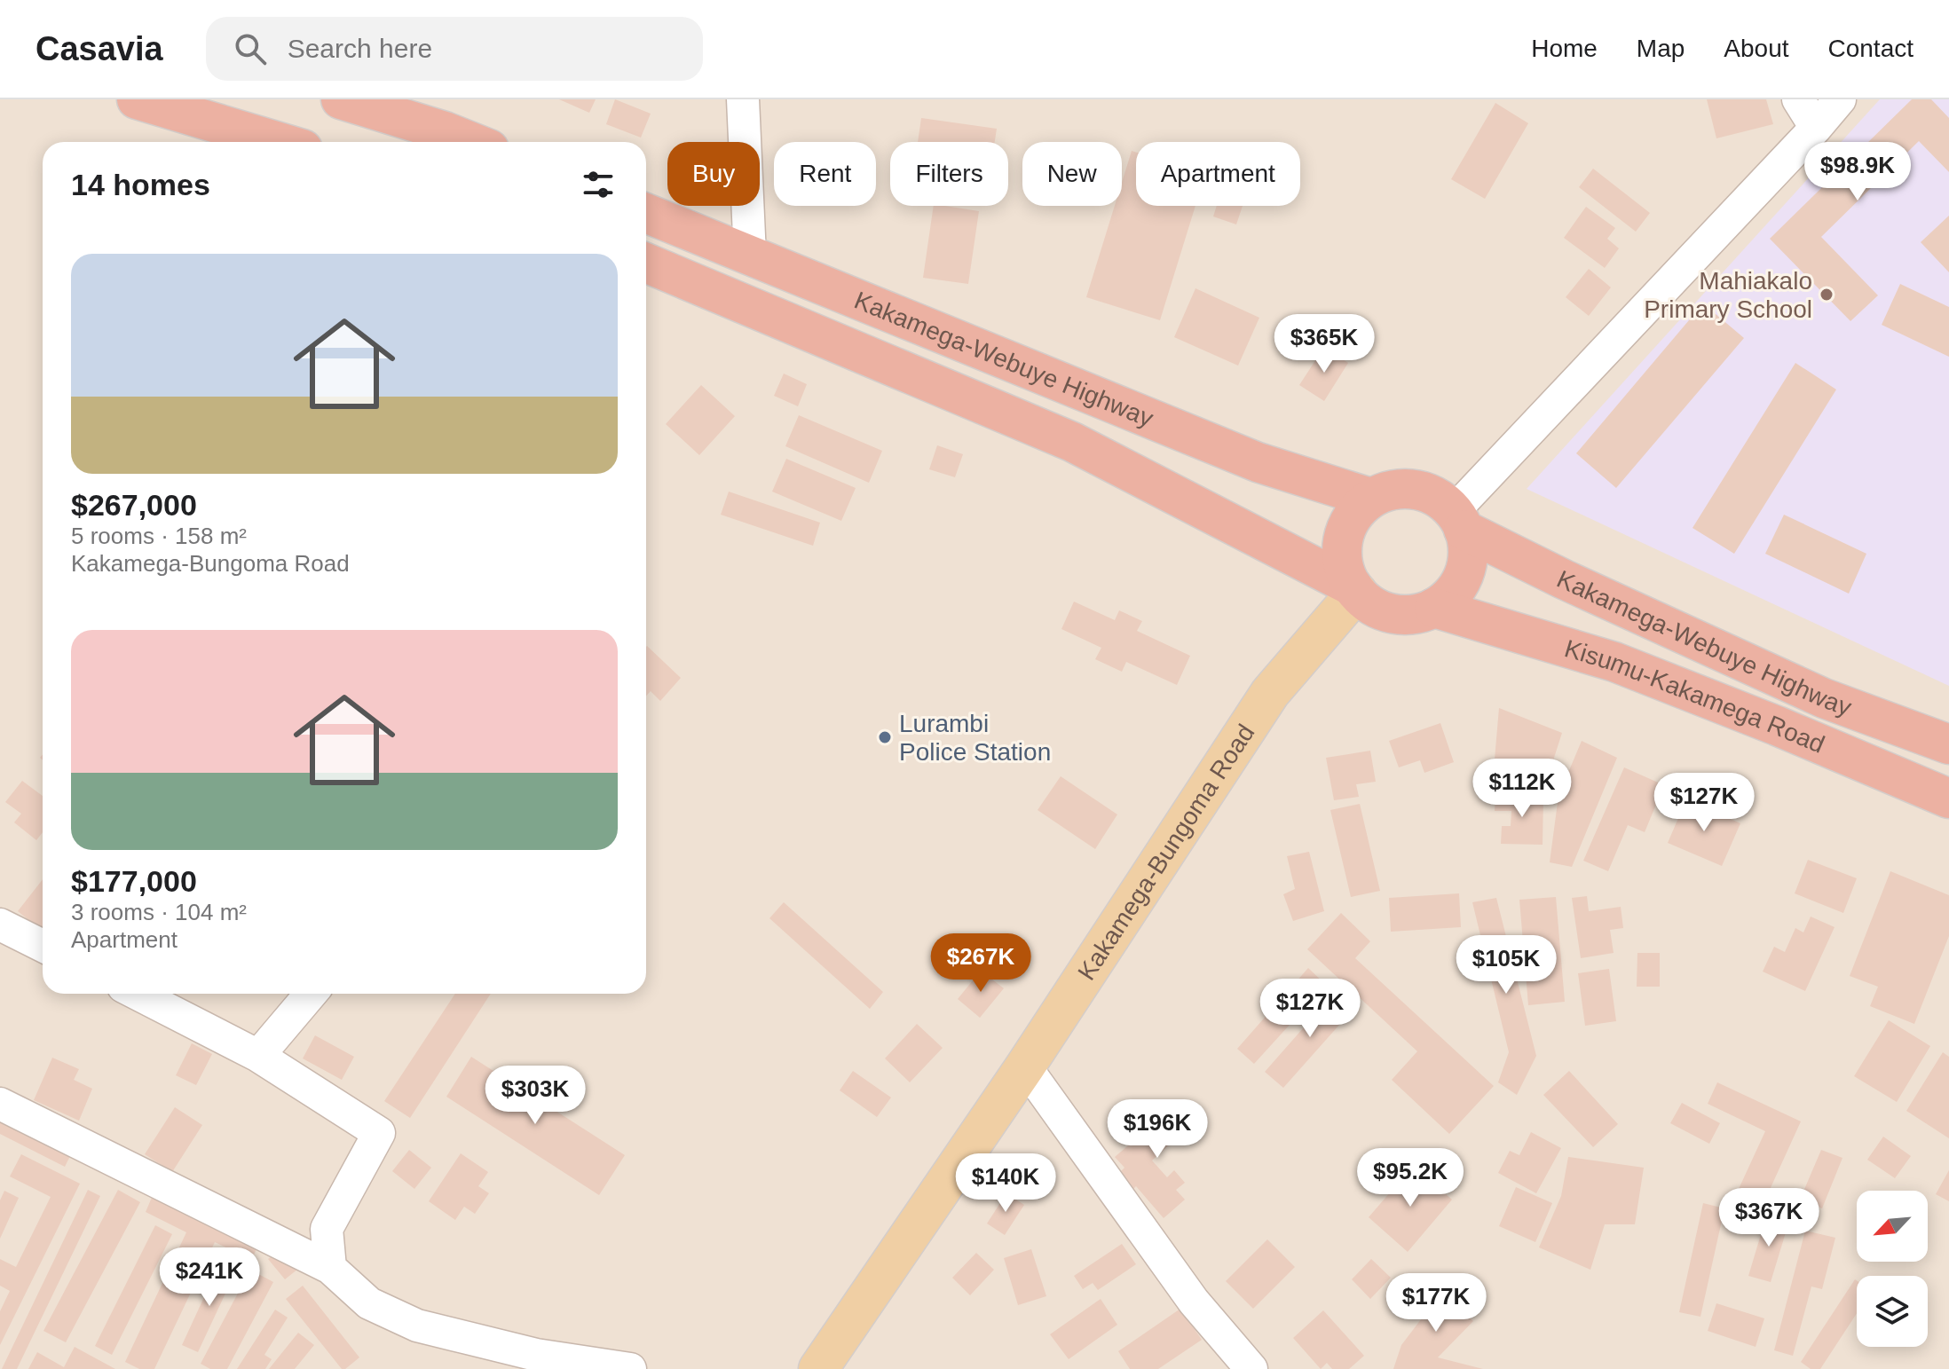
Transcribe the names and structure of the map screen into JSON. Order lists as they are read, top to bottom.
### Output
{
  "streets": {
    "highway": ["Kakamega-Webuye Highway", "Kisumu-Kakamega Road"],
    "main road": ["Kakamega-Bungoma Road"]
  },
  "crossings": [
    ["Kakamega-Webuye Highway", "Kisumu-Kakamega Road"],
    ["Kakamega-Webuye Highway", "Kakamega-Bungoma Road"],
    ["Kisumu-Kakamega Road", "Kakamega-Bungoma Road"]
  ],
  "places": ["Mahiakalo Primary School", "Lurambi Police Station"],
  "north": "bottom left",
  "page": {
    "header": "Casavia",
    "search": "Search here",
    "nav": [
      "Home",
      "Map",
      "About",
      "Contact"
    ],
    "price": [
      "$98.9K",
      "$365K",
      "$112K",
      "$127K",
      "$267K",
      "$105K",
      "$127K",
      "$303K",
      "$196K",
      "$95.2K",
      "$140K",
      "$367K",
      "$241K",
      "$177K"
    ],
    "chip": [
      "Buy",
      "Rent",
      "Filters",
      "New",
      "Apartment"
    ],
    "heading": "14 homes",
    "list": [
      {
        "name": "$267,000",
        "note": "5 rooms · 158 m² · Kakamega-Bungoma Road"
      },
      {
        "name": "$177,000",
        "note": "3 rooms · 104 m² · Apartment"
      }
    ]
  }
}
